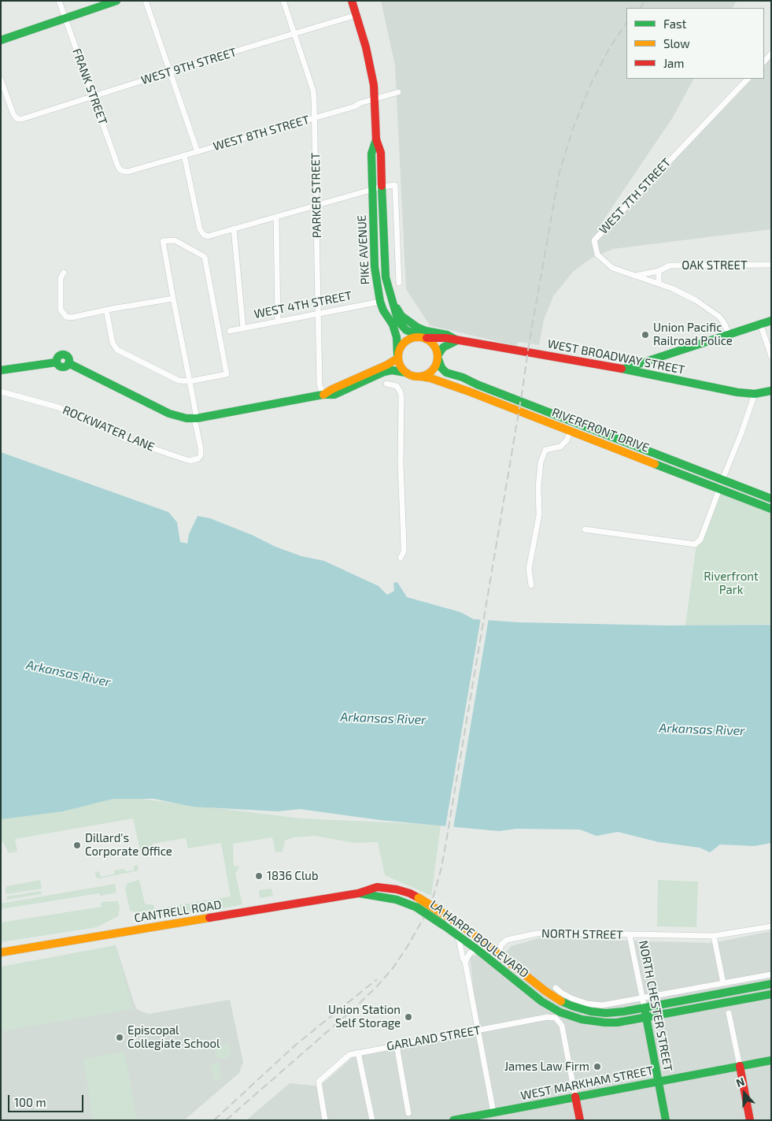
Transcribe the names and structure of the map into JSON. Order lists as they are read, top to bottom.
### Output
{
  "streets": {
    "main road": [
      "PIKE AVENUE",
      "WEST BROADWAY STREET",
      "RIVERFRONT DRIVE",
      "CANTRELL ROAD",
      "LA HARPE BOULEVARD",
      "NORTH CHESTER STREET",
      "WEST MARKHAM STREET"
    ],
    "street": [
      "WEST 9TH STREET",
      "FRANK STREET",
      "WEST 8TH STREET",
      "PARKER STREET",
      "WEST 7TH STREET",
      "OAK STREET",
      "WEST 4TH STREET",
      "ROCKWATER LANE",
      "NORTH STREET",
      "GARLAND STREET"
    ]
  },
  "crossings": [
    ["WEST 9TH STREET", "FRANK STREET"],
    ["WEST 9TH STREET", "PARKER STREET"],
    ["WEST 9TH STREET", "PIKE AVENUE"],
    ["FRANK STREET", "WEST 8TH STREET"],
    ["WEST 8TH STREET", "PARKER STREET"],
    ["WEST 8TH STREET", "PIKE AVENUE"],
    ["PARKER STREET", "WEST 4TH STREET"],
    ["WEST 7TH STREET", "OAK STREET"],
    ["PIKE AVENUE", "WEST 4TH STREET"],
    ["PIKE AVENUE", "WEST BROADWAY STREET"],
    ["PIKE AVENUE", "RIVERFRONT DRIVE"],
    ["WEST BROADWAY STREET", "RIVERFRONT DRIVE"],
    ["CANTRELL ROAD", "LA HARPE BOULEVARD"],
    ["NORTH STREET", "LA HARPE BOULEVARD"],
    ["NORTH STREET", "NORTH CHESTER STREET"],
    ["LA HARPE BOULEVARD", "NORTH CHESTER STREET"],
    ["NORTH CHESTER STREET", "WEST MARKHAM STREET"],
    ["GARLAND STREET", "WEST MARKHAM STREET"]
  ],
  "water": ["Arkansas River"],
  "parks": ["Riverfront Park"],
  "places": [
    "Union Pacific Railroad Police",
    "Dillard's Corporate Office",
    "1836 Club",
    "Union Station Self Storage",
    "Episcopal Collegiate School",
    "James Law Firm"
  ],
  "legend": ["Fast", "Slow", "Jam"],
  "scale_bar": "100 m",
  "north": "top"
}
